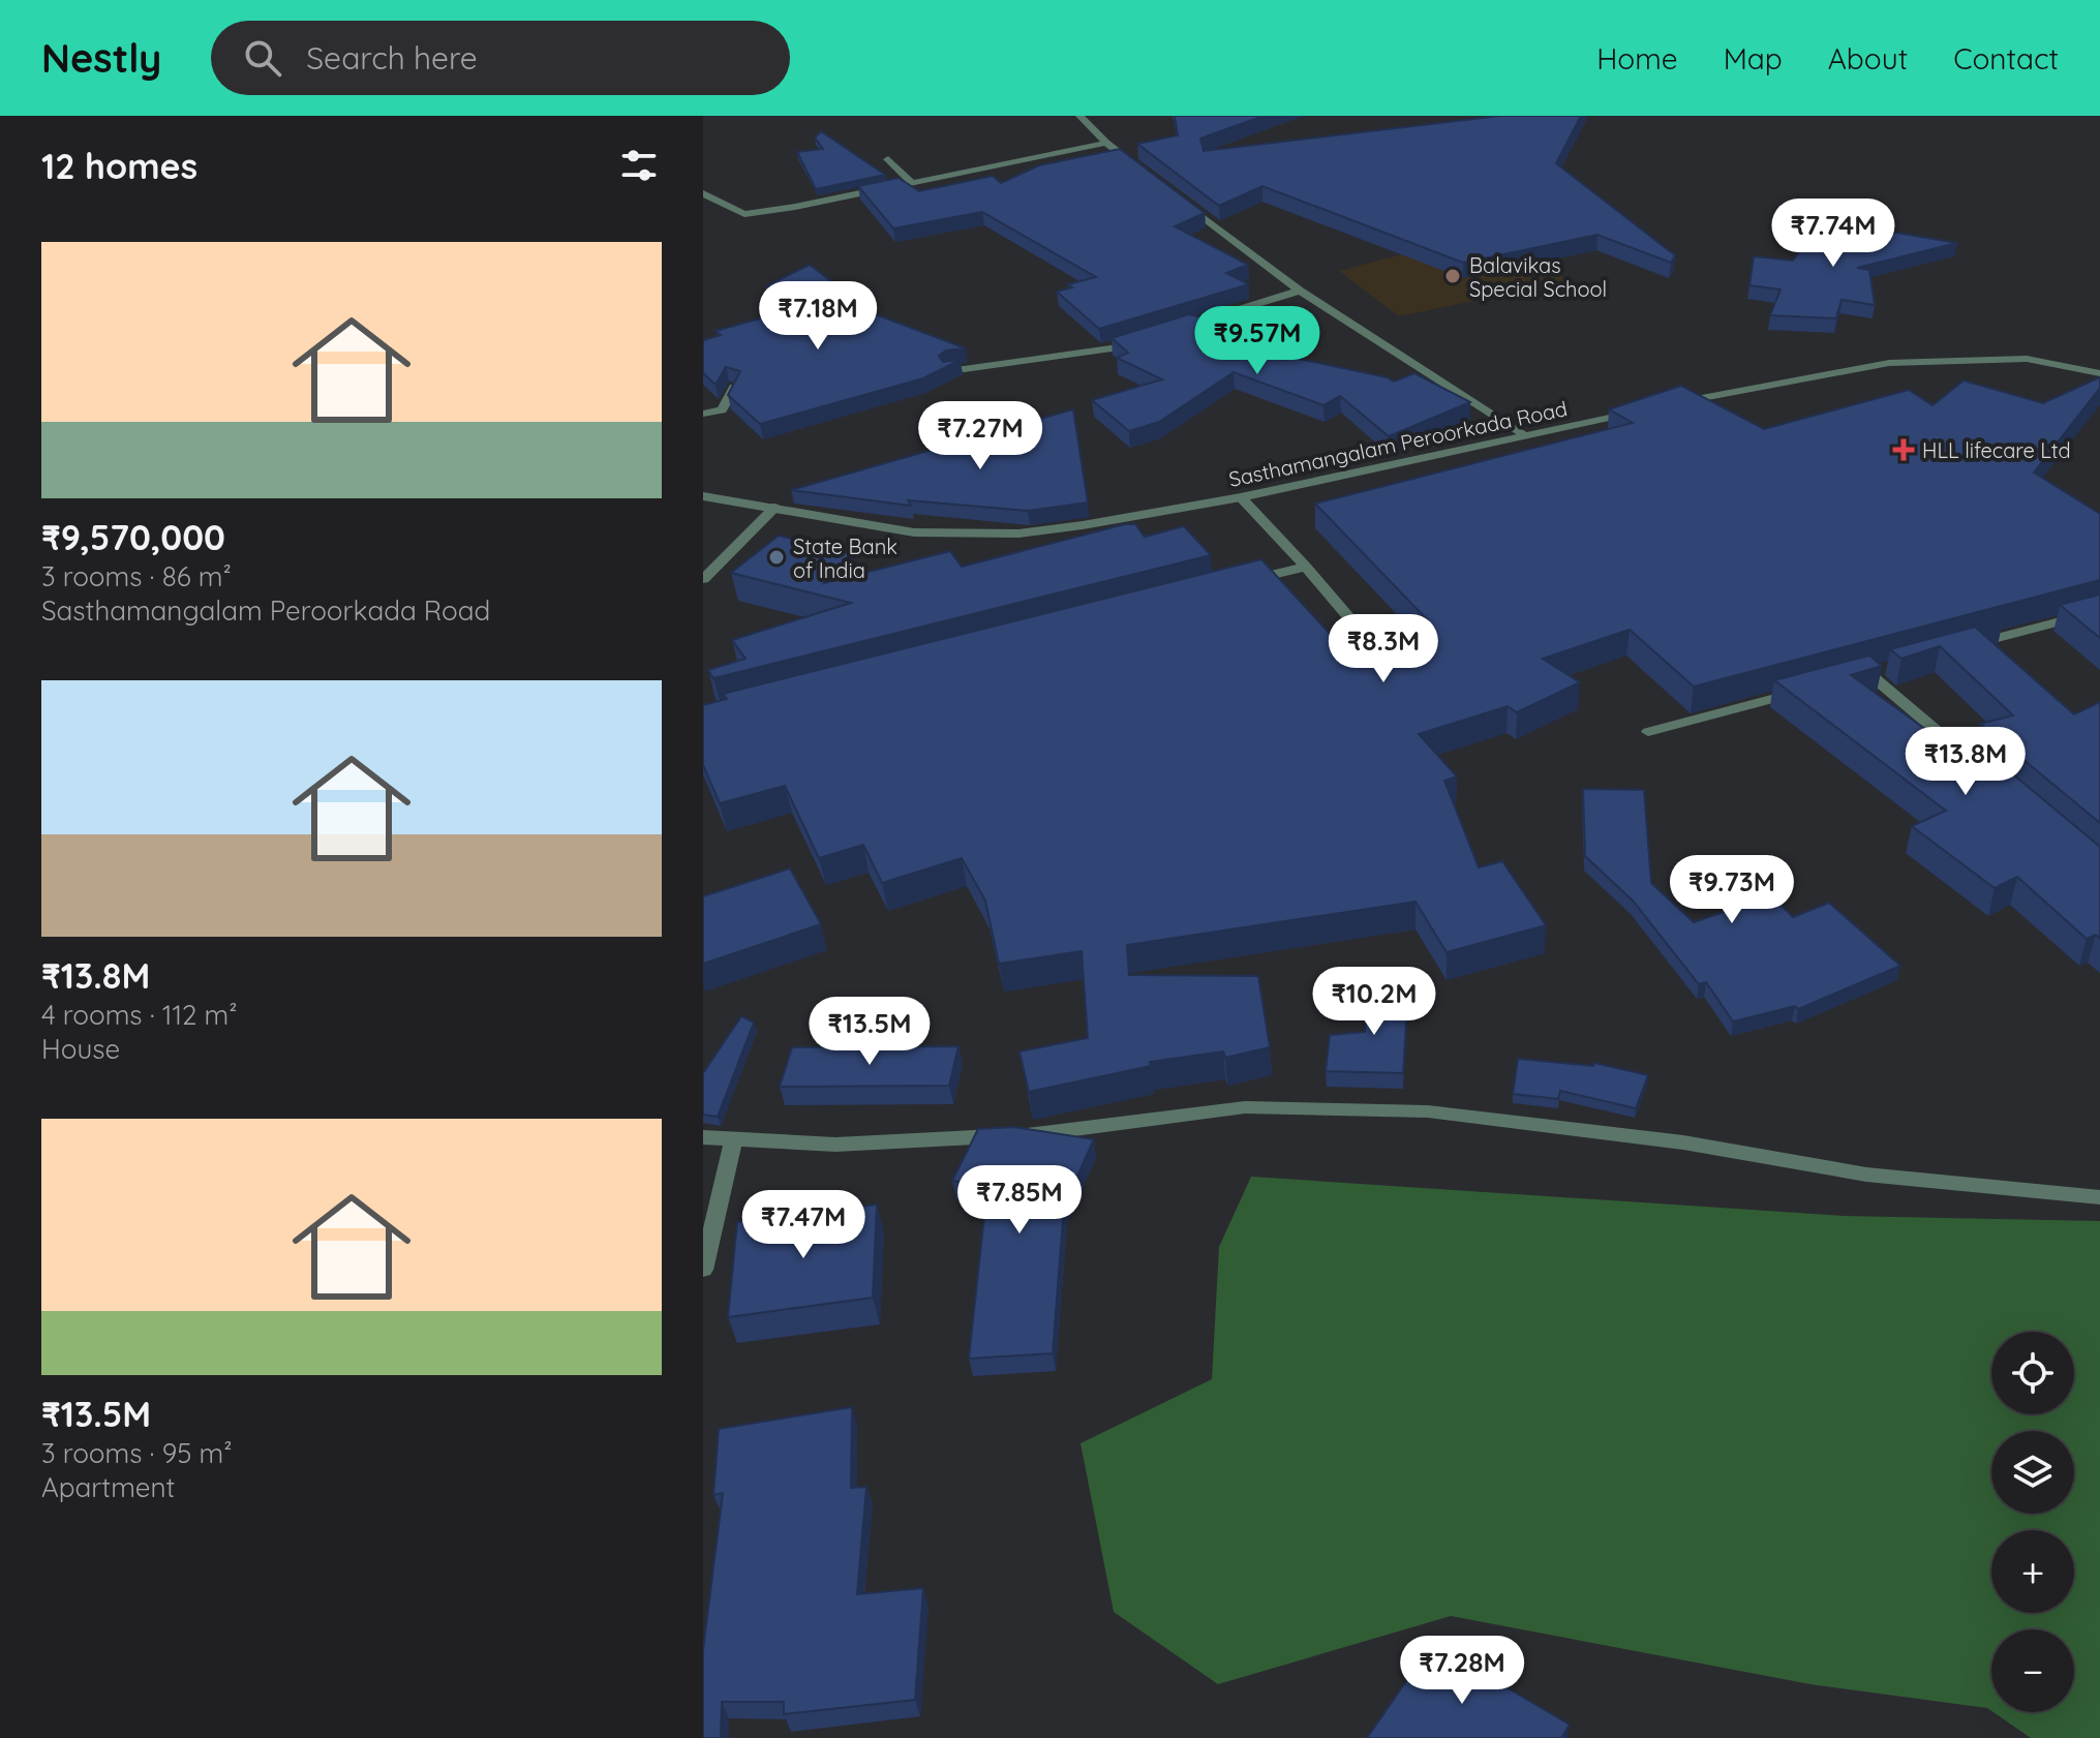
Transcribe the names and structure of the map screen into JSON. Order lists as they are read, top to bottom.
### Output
{
  "streets": {
    "street": ["Sasthamangalam Peroorkada Road"]
  },
  "places": {
    "other": ["Balavikas Special School", "State Bank of India"],
    "health": ["HLL lifecare Ltd"]
  },
  "page": {
    "header": "Nestly",
    "search": "Search here",
    "nav": [
      "Home",
      "Map",
      "About",
      "Contact"
    ],
    "heading": "12 homes",
    "price": [
      "₹7.74M",
      "₹7.18M",
      "₹9.57M",
      "₹7.27M",
      "₹8.3M",
      "₹13.8M",
      "₹9.73M",
      "₹10.2M",
      "₹13.5M",
      "₹7.85M",
      "₹7.47M",
      "₹7.28M"
    ],
    "list": [
      {
        "name": "₹9,570,000",
        "note": "3 rooms · 86 m² · Sasthamangalam Peroorkada Road"
      },
      {
        "name": "₹13.8M",
        "note": "4 rooms · 112 m² · House"
      },
      {
        "name": "₹13.5M",
        "note": "3 rooms · 95 m² · Apartment"
      }
    ],
    "map_buttons": ["+", "−"]
  }
}
